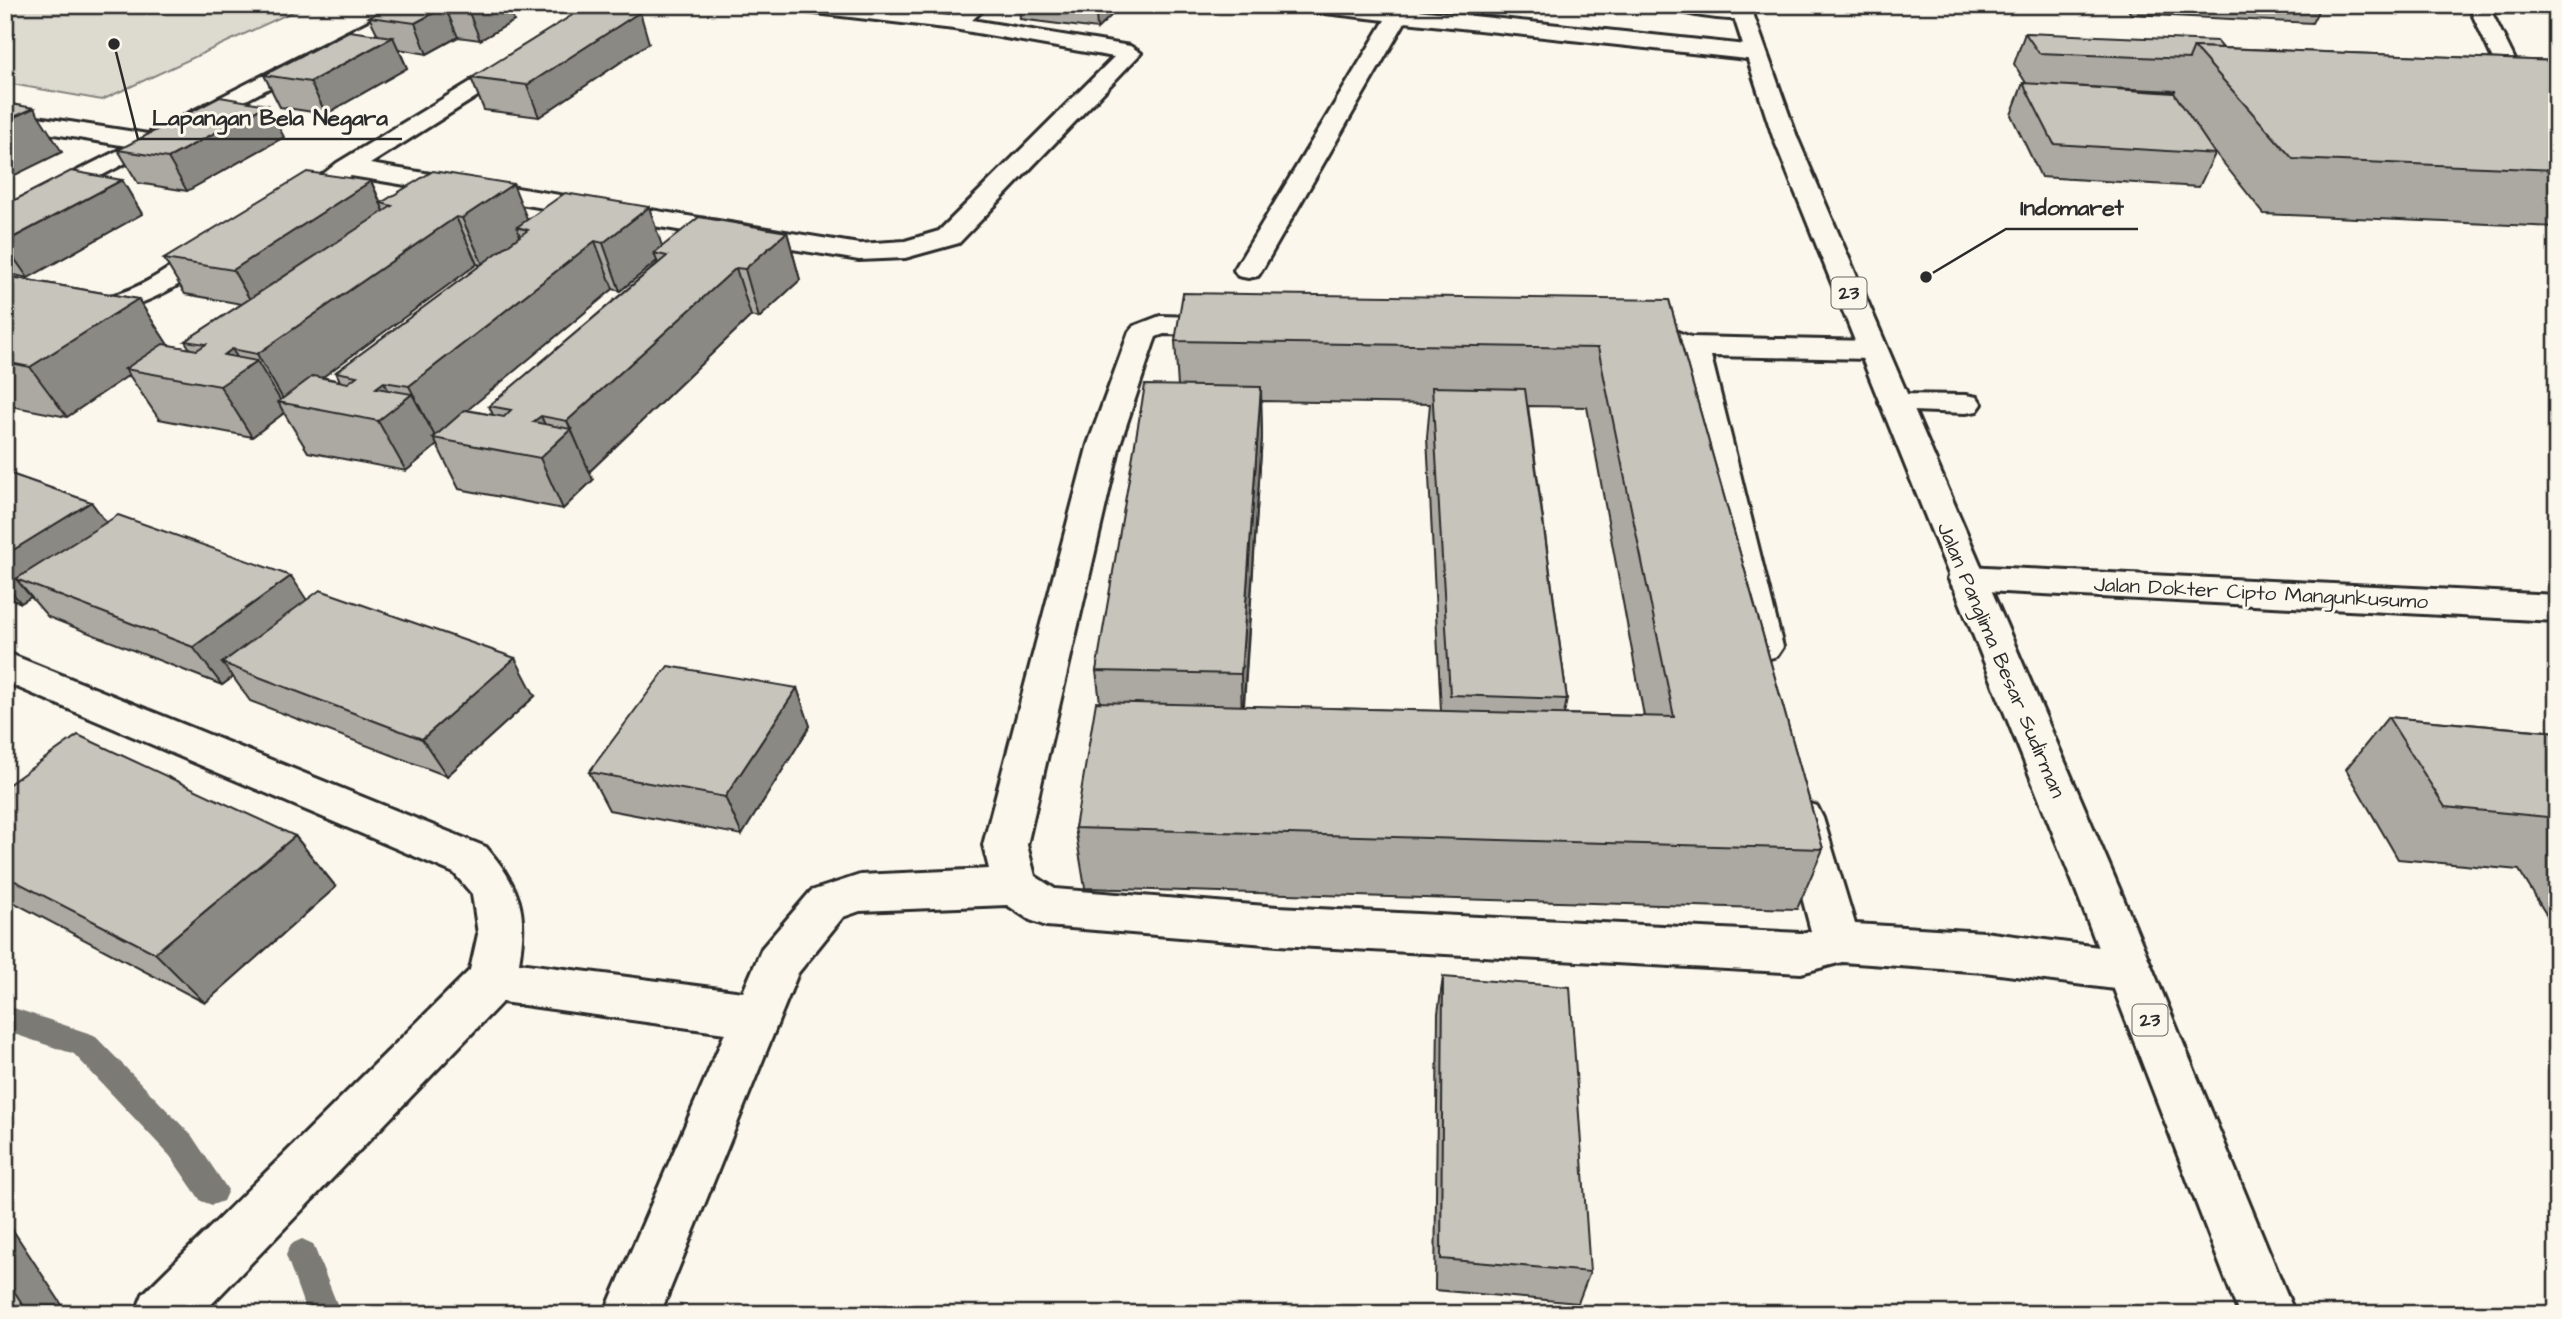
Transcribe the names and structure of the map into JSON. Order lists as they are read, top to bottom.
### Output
{
  "streets": {
    "main road": ["23", "Jalan Dokter Cipto Mangunkusumo", "Jalan Panglima Besar Sudirman"]
  },
  "crossings": [
    ["Jalan Dokter Cipto Mangunkusumo", "Jalan Panglima Besar Sudirman"]
  ],
  "places": ["Lapangan Bela Negara", "Indomaret"]
}
